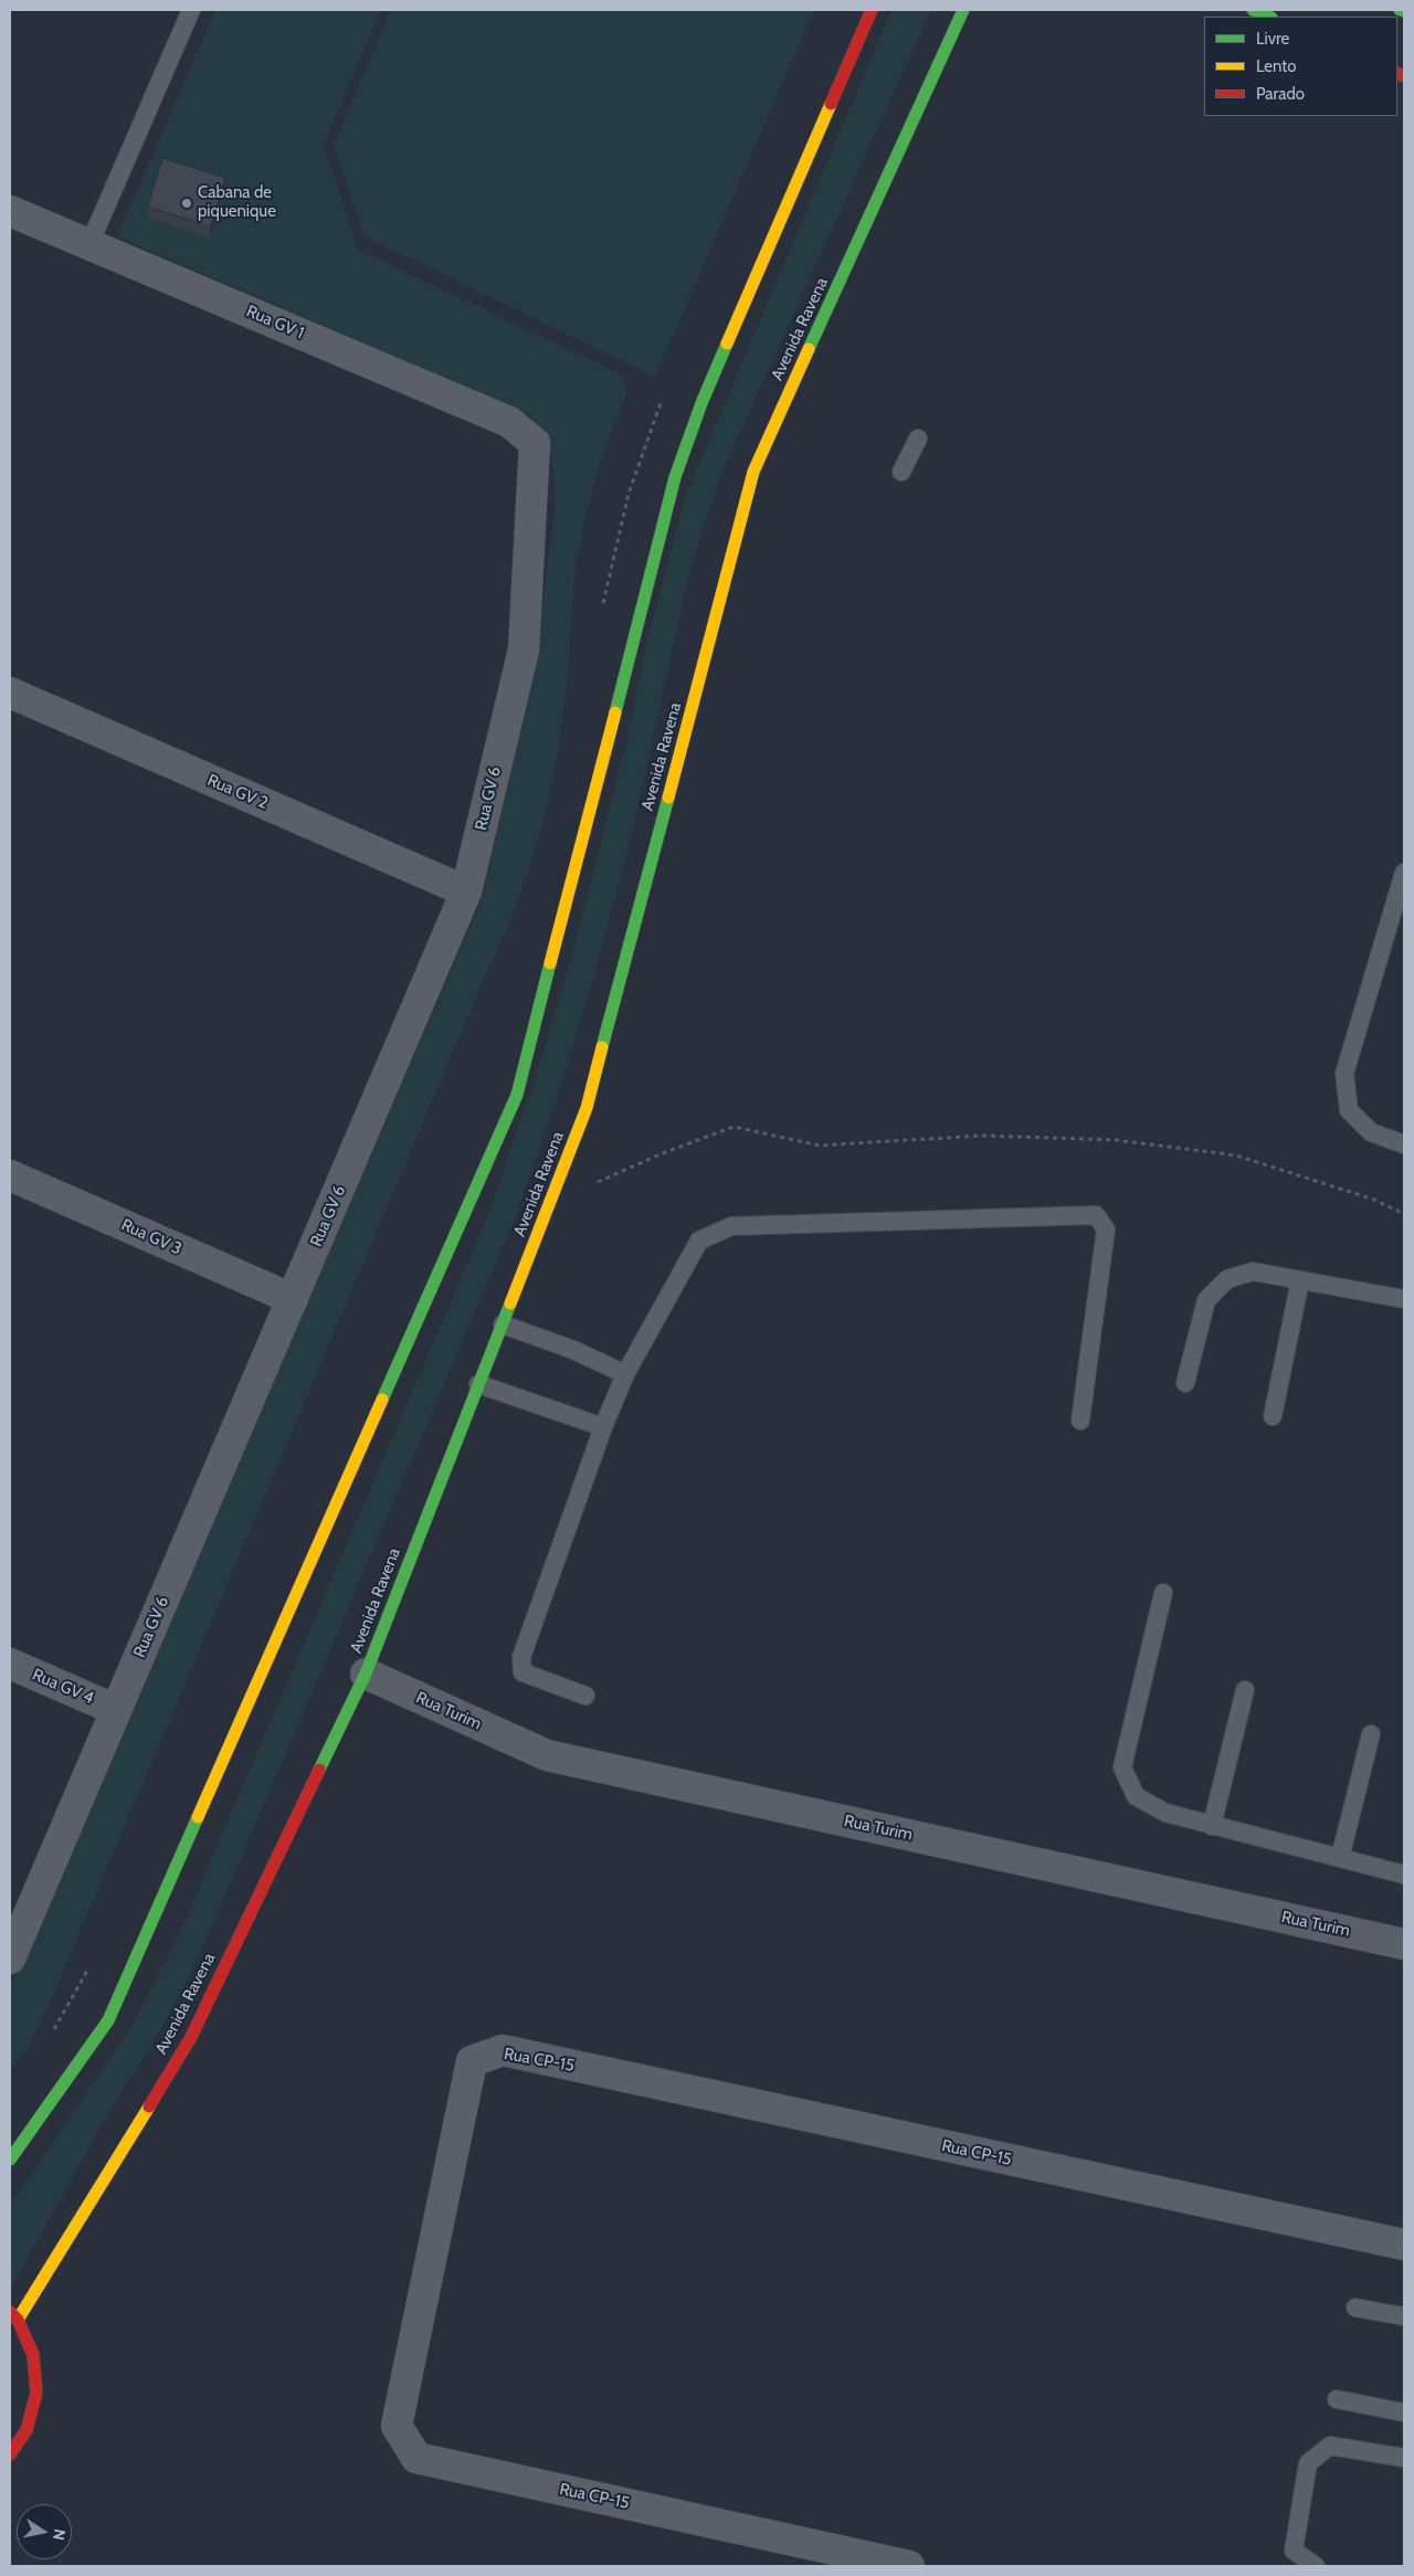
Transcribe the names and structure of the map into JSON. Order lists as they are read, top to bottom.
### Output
{
  "streets": {
    "street": [
      "Rua GV 1",
      "Avenida Ravena",
      "Rua GV 2",
      "Rua GV 6",
      "Rua GV 3",
      "Rua GV 4",
      "Rua Turim",
      "Rua CP-15"
    ]
  },
  "crossings": [
    ["Rua GV 1", "Rua GV 6"],
    ["Avenida Ravena", "Rua Turim"],
    ["Rua GV 2", "Rua GV 6"],
    ["Rua GV 6", "Rua GV 3"],
    ["Rua GV 6", "Rua GV 4"]
  ],
  "places": ["Cabana de piquenique"],
  "legend": ["Livre", "Lento", "Parado"],
  "north": "right"
}
